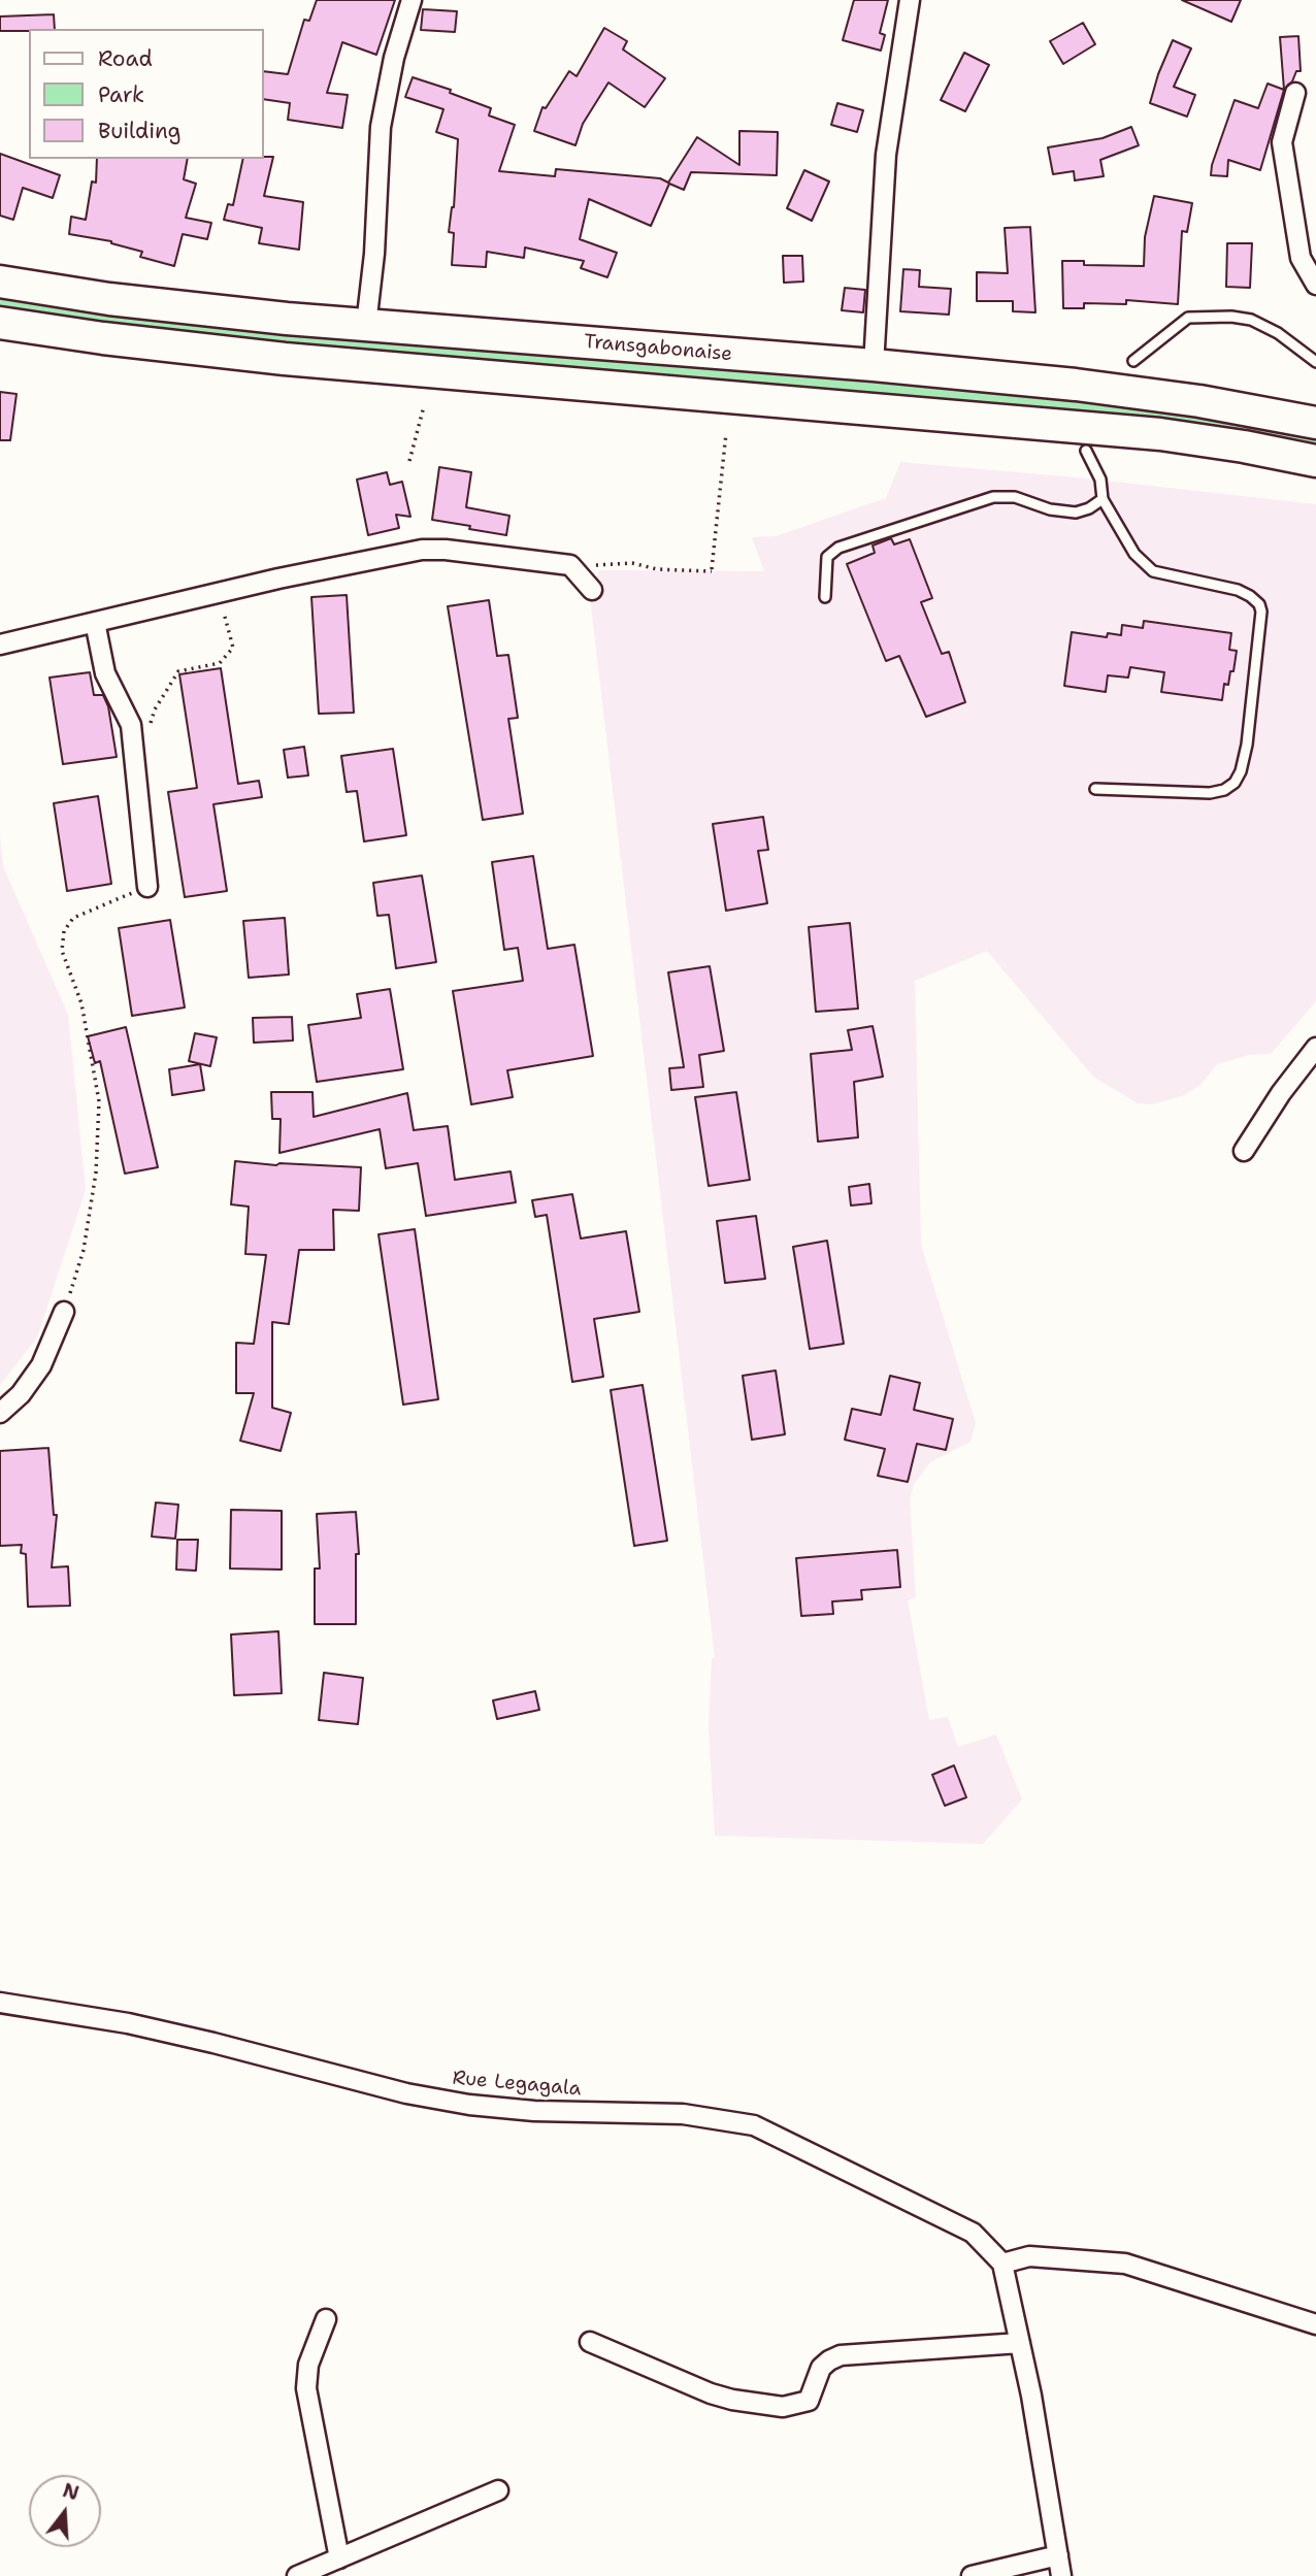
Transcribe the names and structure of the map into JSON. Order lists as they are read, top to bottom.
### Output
{
  "streets": {
    "highway": ["Transgabonaise"],
    "street": ["Rue Legagala"]
  },
  "legend": ["Road", "Park", "Building"],
  "north": "top"
}
